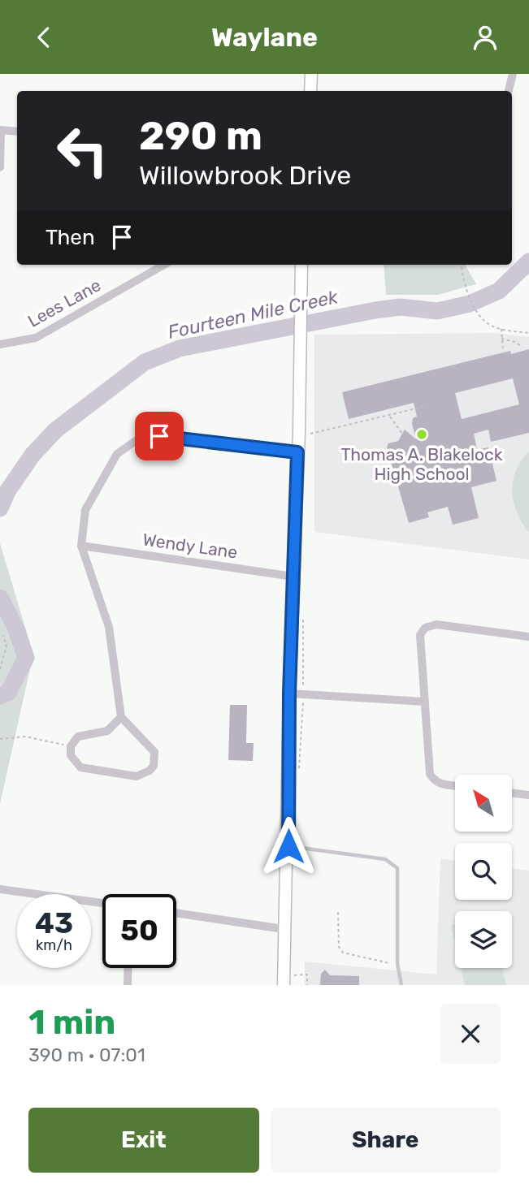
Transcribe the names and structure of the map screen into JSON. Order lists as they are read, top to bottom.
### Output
{
  "streets": {
    "street": ["Lees Lane", "Wendy Lane"]
  },
  "water": ["Fourteen Mile Creek"],
  "places": ["Thomas A. Blakelock High School"],
  "north": "top left",
  "page": {
    "header": "Waylane",
    "turn": ["290 m", "Willowbrook Drive"],
    "then": "Then",
    "speed": "43 km/h",
    "limit": "50",
    "heading": ["1 min", "390 m · 07:01"],
    "buttons": ["Exit", "Share"]
  }
}
